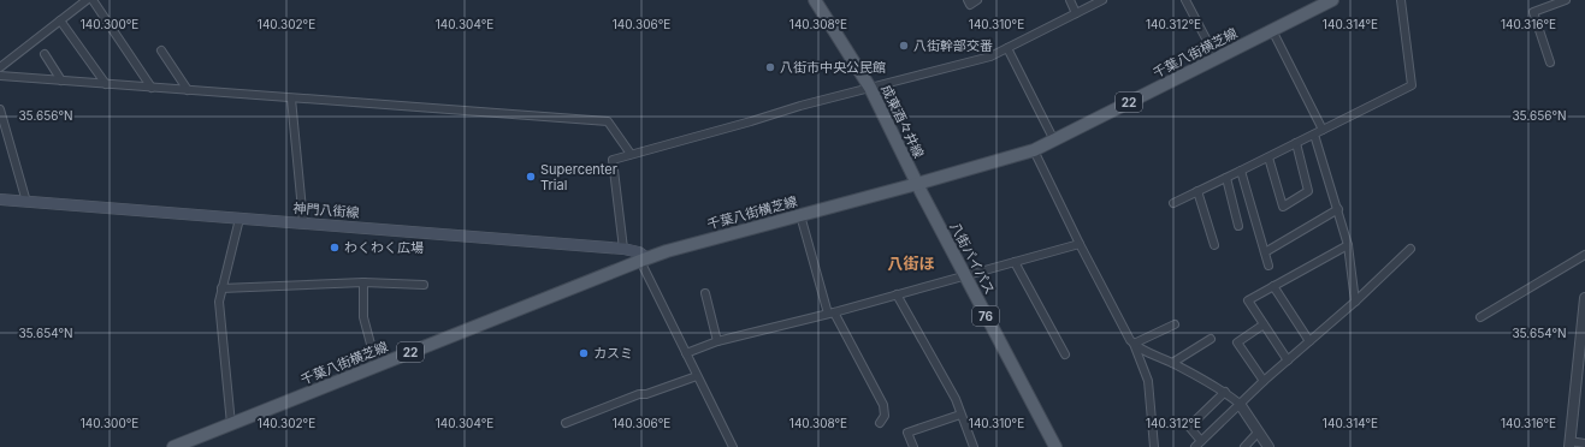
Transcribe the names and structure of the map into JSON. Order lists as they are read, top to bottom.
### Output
{
  "streets": {
    "main road": [
      "千葉八街横芝線",
      "22",
      "成東酒々井線",
      "神門八街線",
      "八街バイパス",
      "76"
    ]
  },
  "crossings": [
    ["千葉八街横芝線", "成東酒々井線"],
    ["千葉八街横芝線", "神門八街線"],
    ["千葉八街横芝線", "八街バイパス"],
    ["成東酒々井線", "八街バイパス"]
  ],
  "districts": ["八街ほ"],
  "places": [
    "八街幹部交番",
    "八街市中央公民館",
    "Supercenter Trial",
    "わくわく広場",
    "カスミ"
  ],
  "coordinates": [
    "140.300°E",
    "140.302°E",
    "140.304°E",
    "140.306°E",
    "140.308°E",
    "140.310°E",
    "140.312°E",
    "140.314°E",
    "140.316°E",
    "35.656°N",
    "35.654°N"
  ]
}
